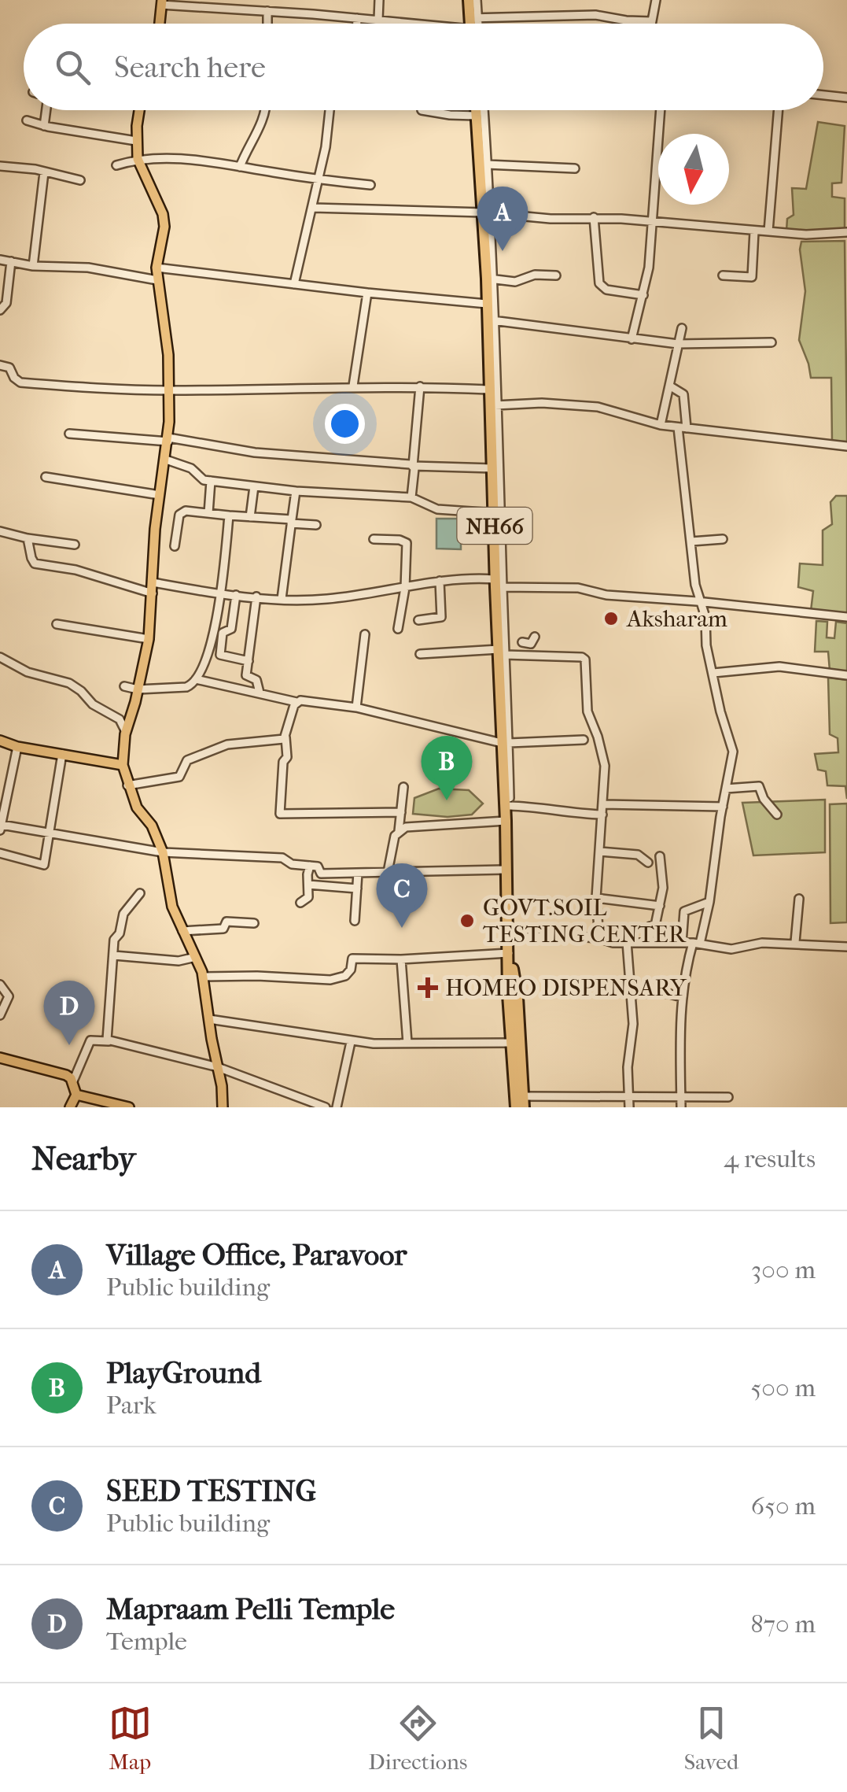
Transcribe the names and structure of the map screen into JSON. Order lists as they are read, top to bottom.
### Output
{
  "streets": {
    "highway": ["NH66"]
  },
  "places": {
    "other": ["Aksharam", "GOVT.SOIL TESTING CENTER"],
    "health": ["HOMEO DISPENSARY"]
  },
  "north": "bottom",
  "page": {
    "search": "Search here",
    "pins": [
      "A",
      "B",
      "C",
      "D"
    ],
    "heading": ["Nearby", "4 results"],
    "list": [
      {
        "mark": "A",
        "name": "Village Office, Paravoor",
        "note": "Public building",
        "value": "300 m"
      },
      {
        "mark": "B",
        "name": "PlayGround",
        "note": "Park",
        "value": "500 m"
      },
      {
        "mark": "C",
        "name": "SEED TESTING",
        "note": "Public building",
        "value": "650 m"
      },
      {
        "mark": "D",
        "name": "Mapraam Pelli Temple",
        "note": "Temple",
        "value": "870 m"
      }
    ],
    "nav": ["Map", "Directions", "Saved"]
  }
}
